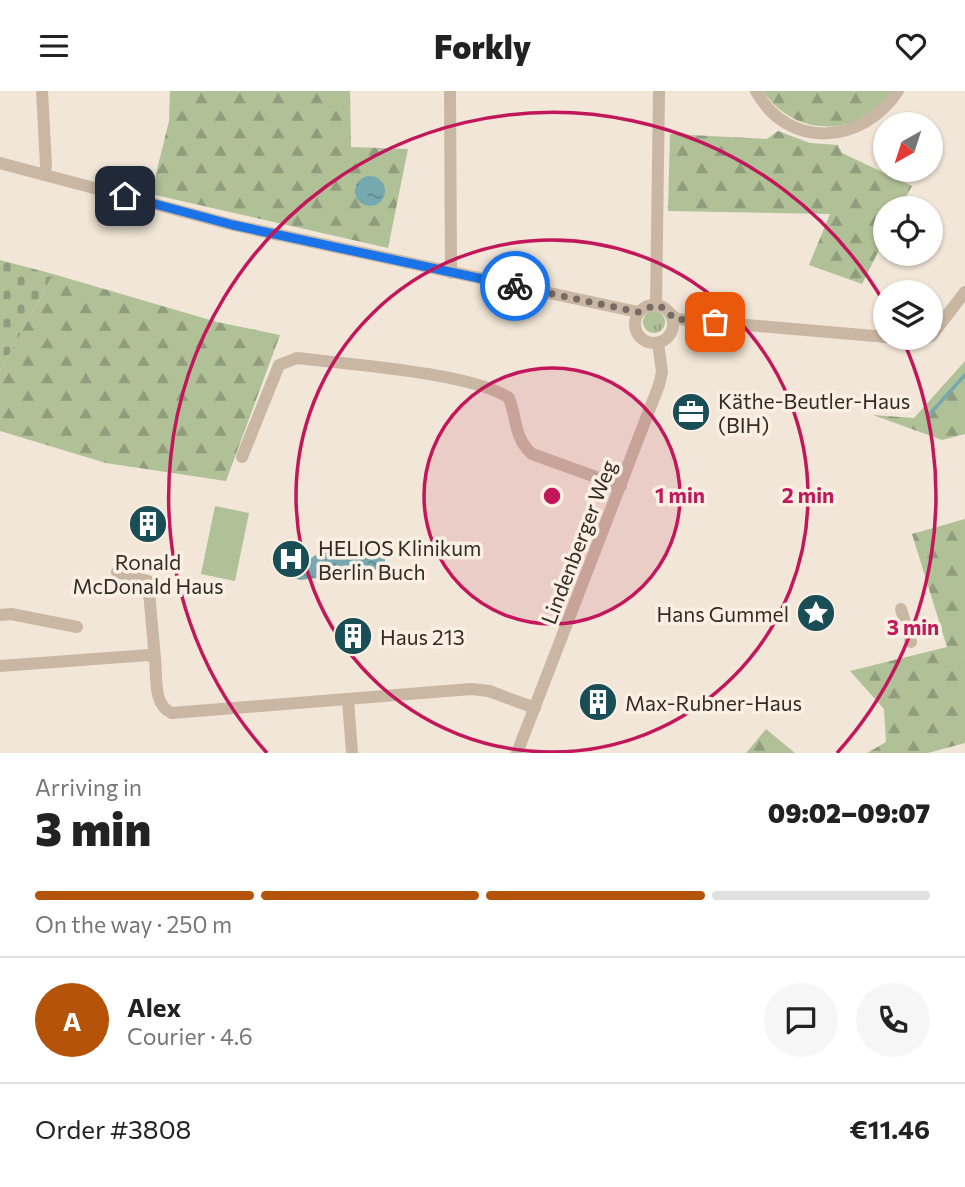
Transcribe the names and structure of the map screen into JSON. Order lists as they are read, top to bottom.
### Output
{
  "streets": {
    "street": ["Lindenberger Weg"]
  },
  "places": {
    "office": ["Käthe-Beutler-Haus (BIH)"],
    "building": ["Ronald McDonald Haus", "Haus 213", "Max-Rubner-Haus"],
    "hospital": ["HELIOS Klinikum Berlin Buch"],
    "place": ["Hans Gummel"]
  },
  "north": "bottom left",
  "page": {
    "header": "Forkly",
    "heading": ["3 min", "Arriving in", "09:02–09:07"],
    "panel": [
      "Alex",
      "Courier · 4.6",
      "Order #3808",
      "€11.46"
    ],
    "bar": "On the way · 250 m",
    "round": "A"
  },
  "rings": ["1 min", "2 min", "3 min"]
}
